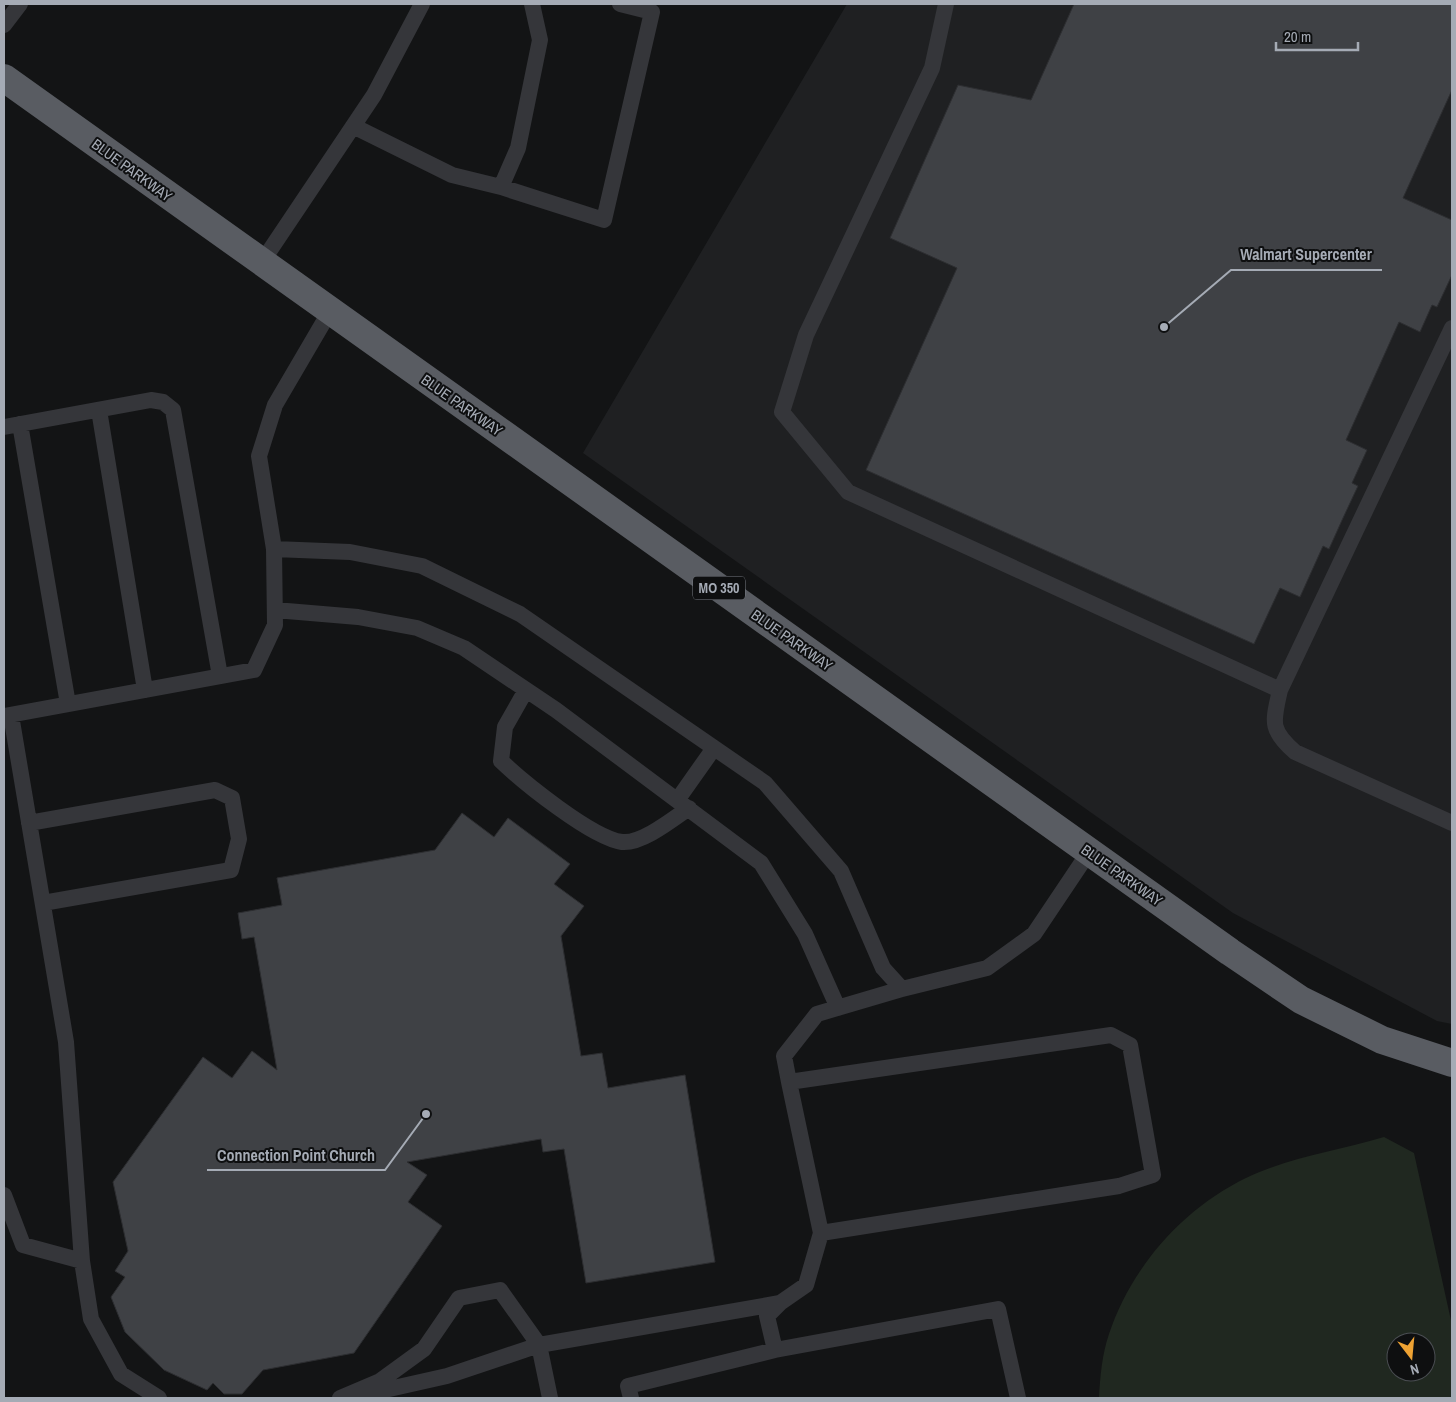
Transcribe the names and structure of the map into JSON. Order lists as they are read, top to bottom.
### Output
{
  "streets": {
    "highway": ["BLUE PARKWAY", "MO 350"]
  },
  "places": ["Walmart Supercenter", "Connection Point Church"],
  "scale_bar": "20 m",
  "north": "bottom"
}
